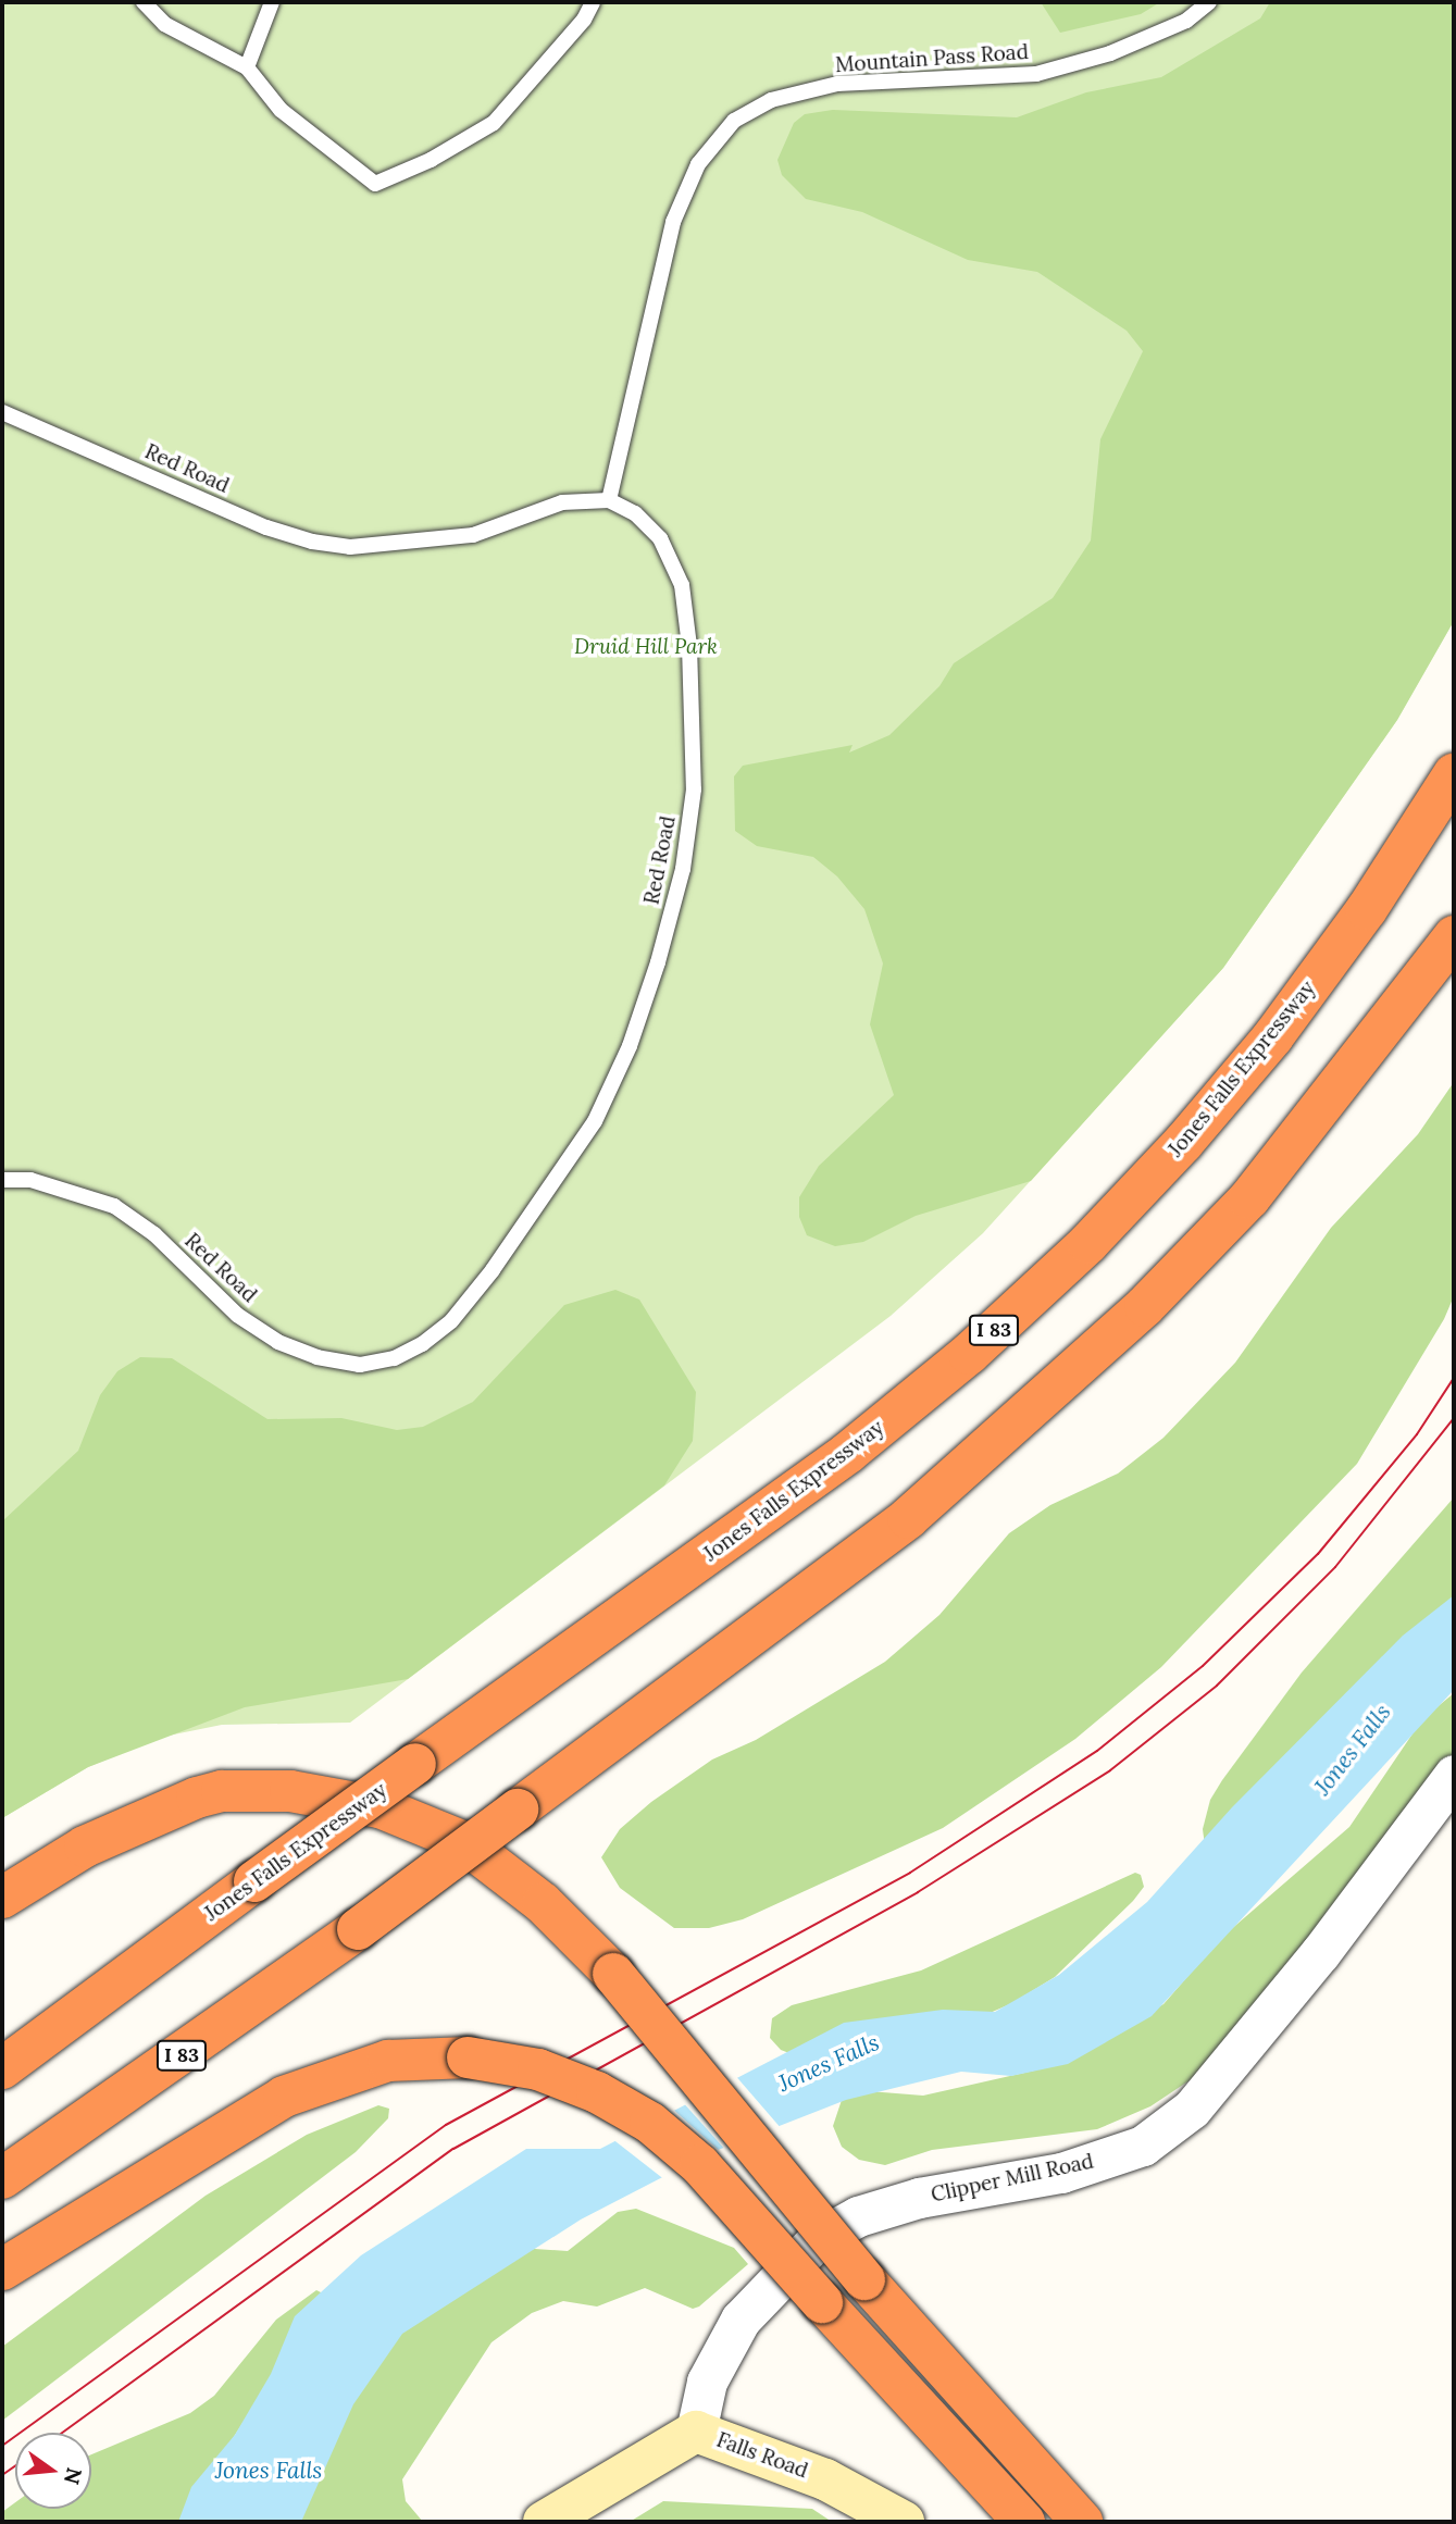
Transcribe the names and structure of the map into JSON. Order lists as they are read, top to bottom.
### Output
{
  "streets": {
    "highway": ["Jones Falls Expressway", "I 83"],
    "main road": ["Falls Road"],
    "street": ["Clipper Mill Road"],
    "lane": ["Mountain Pass Road", "Red Road"]
  },
  "crossings": [
    ["Mountain Pass Road", "Red Road"],
    ["Clipper Mill Road", "Falls Road"]
  ],
  "water": ["Jones Falls"],
  "parks": ["Druid Hill Park"],
  "north": "right"
}
